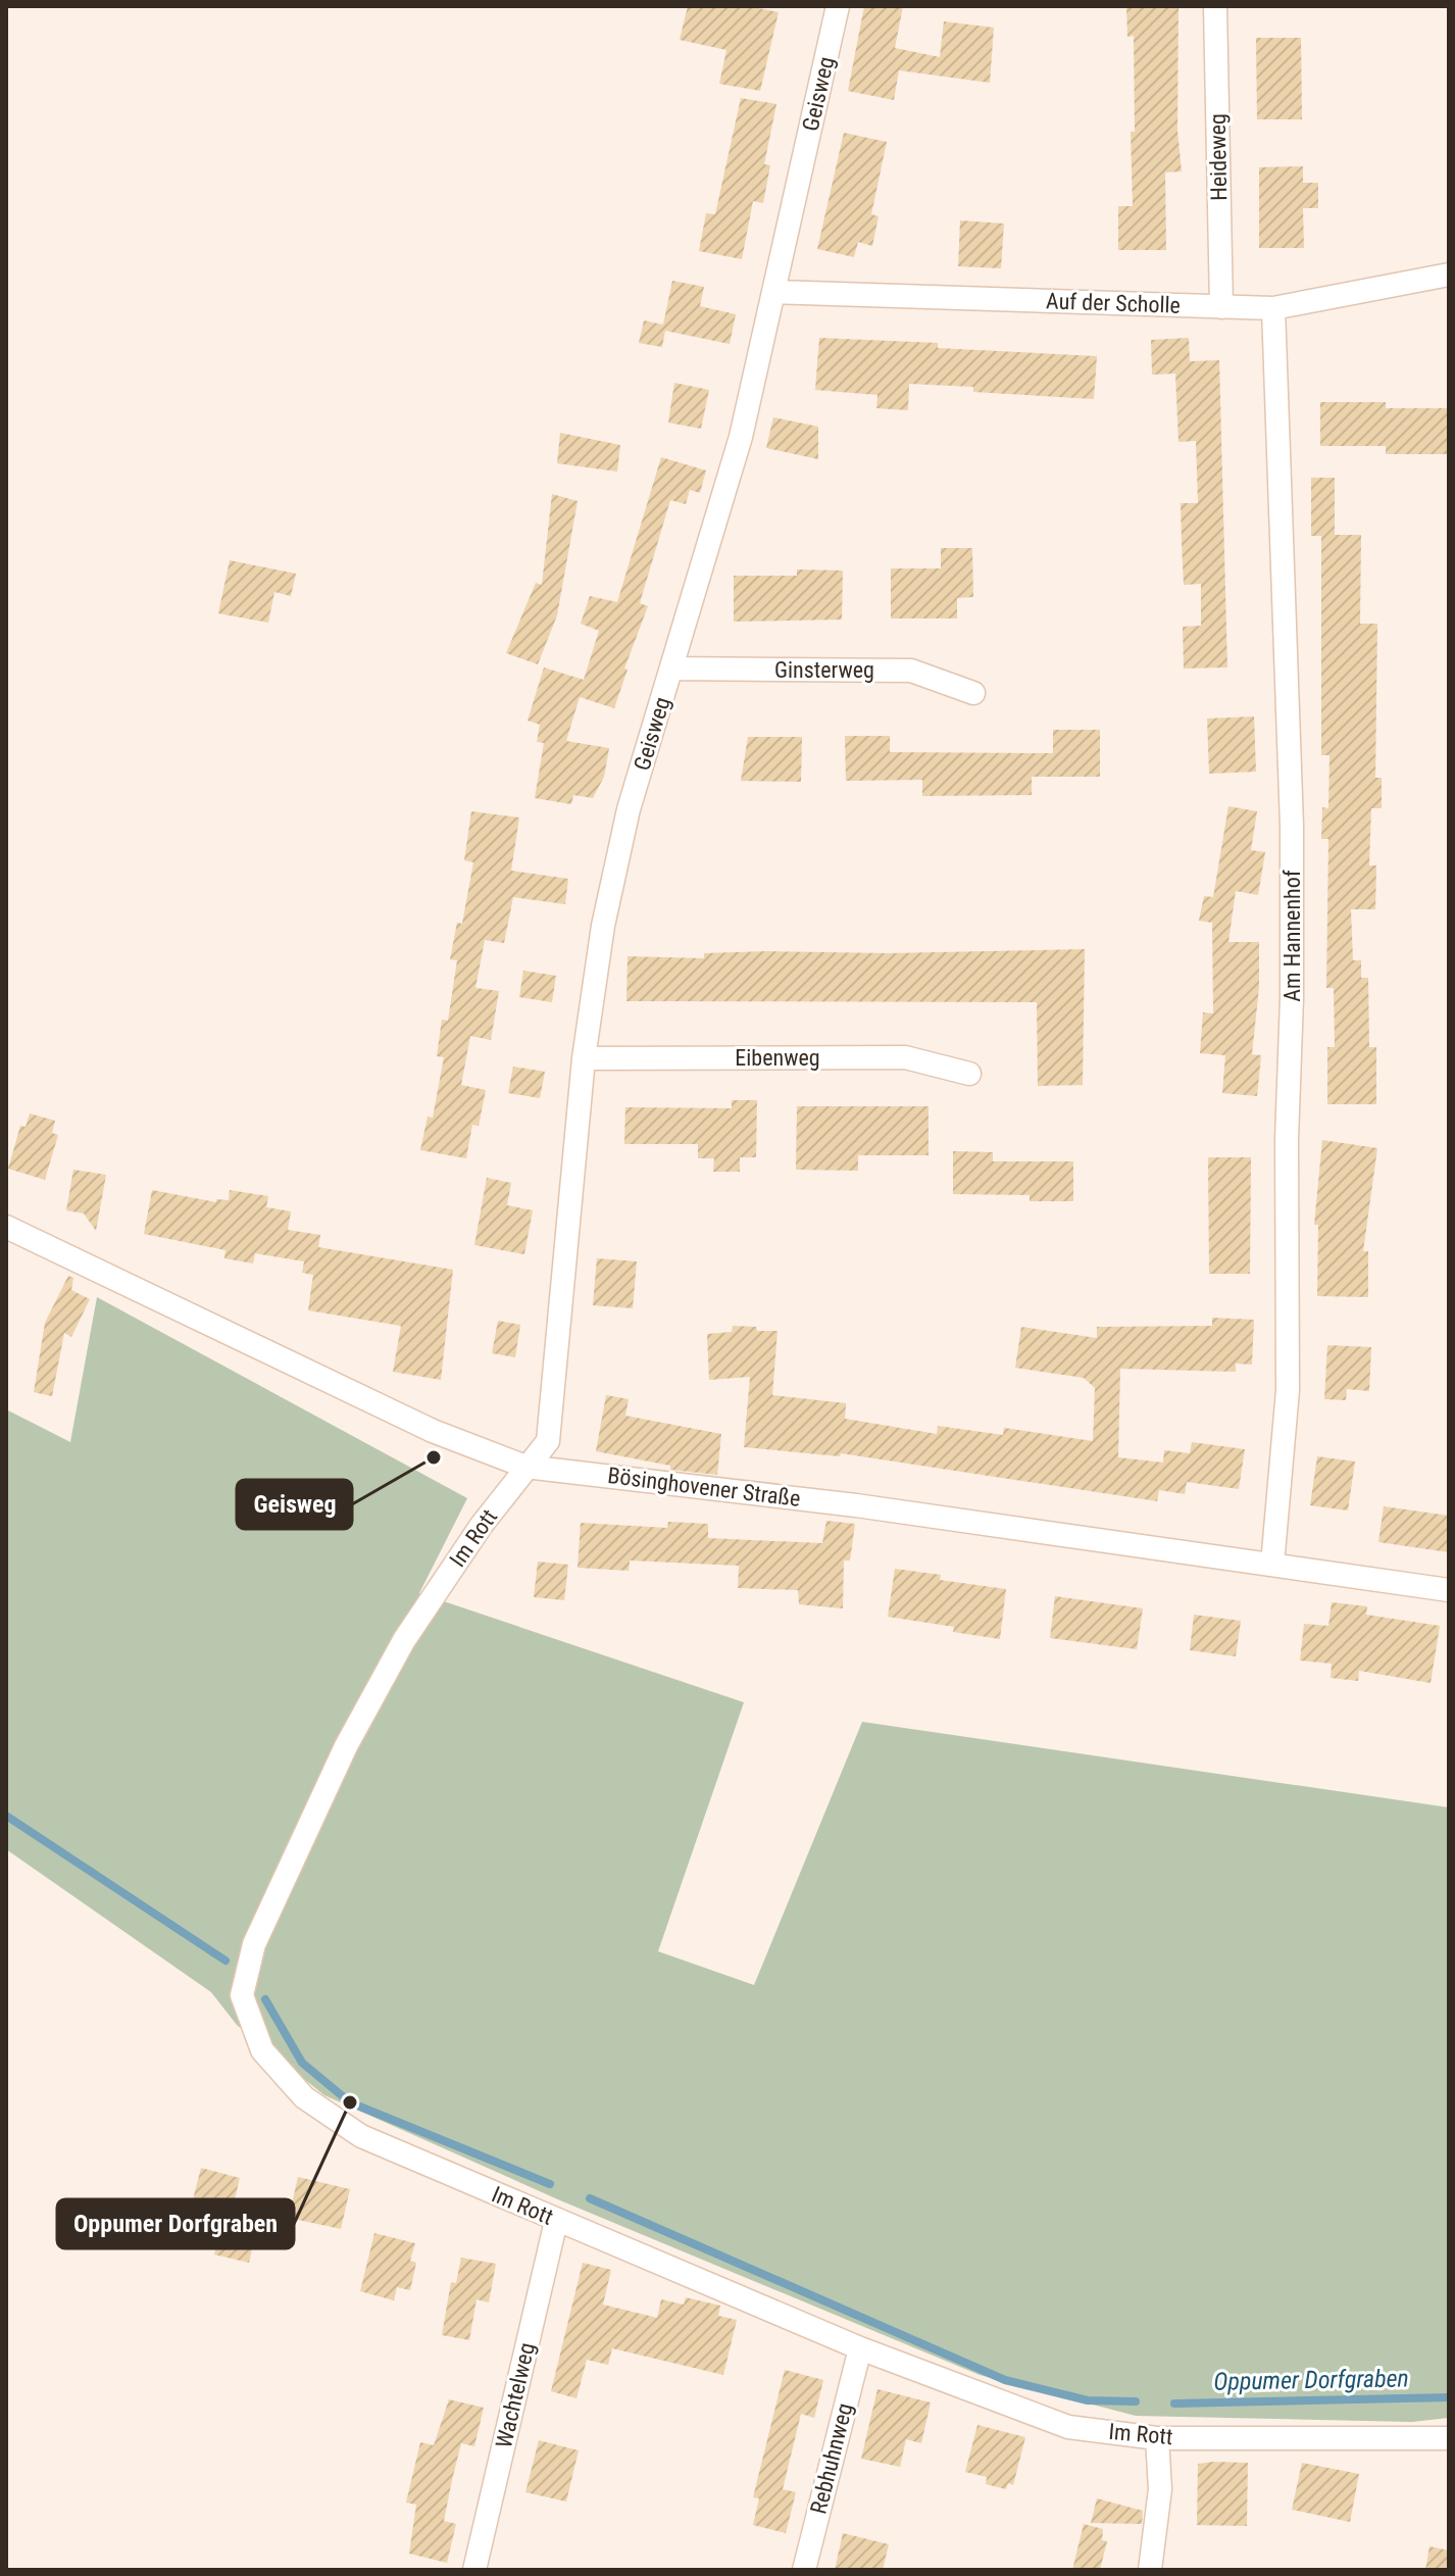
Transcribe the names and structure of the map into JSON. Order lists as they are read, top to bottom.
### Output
{
  "streets": {
    "street": [
      "Geisweg",
      "Heideweg",
      "Auf der Scholle",
      "Ginsterweg",
      "Am Hannenhof",
      "Eibenweg",
      "Bösinghovener Straße",
      "Im Rott",
      "Wachtelweg",
      "Rebhuhnweg"
    ]
  },
  "crossings": [
    ["Geisweg", "Auf der Scholle"],
    ["Geisweg", "Ginsterweg"],
    ["Geisweg", "Eibenweg"],
    ["Geisweg", "Bösinghovener Straße"],
    ["Geisweg", "Im Rott"],
    ["Heideweg", "Auf der Scholle"],
    ["Auf der Scholle", "Am Hannenhof"],
    ["Am Hannenhof", "Bösinghovener Straße"],
    ["Bösinghovener Straße", "Im Rott"],
    ["Im Rott", "Wachtelweg"],
    ["Im Rott", "Rebhuhnweg"]
  ],
  "water": ["Oppumer Dorfgraben"],
  "places": ["Geisweg", "Oppumer Dorfgraben"]
}
